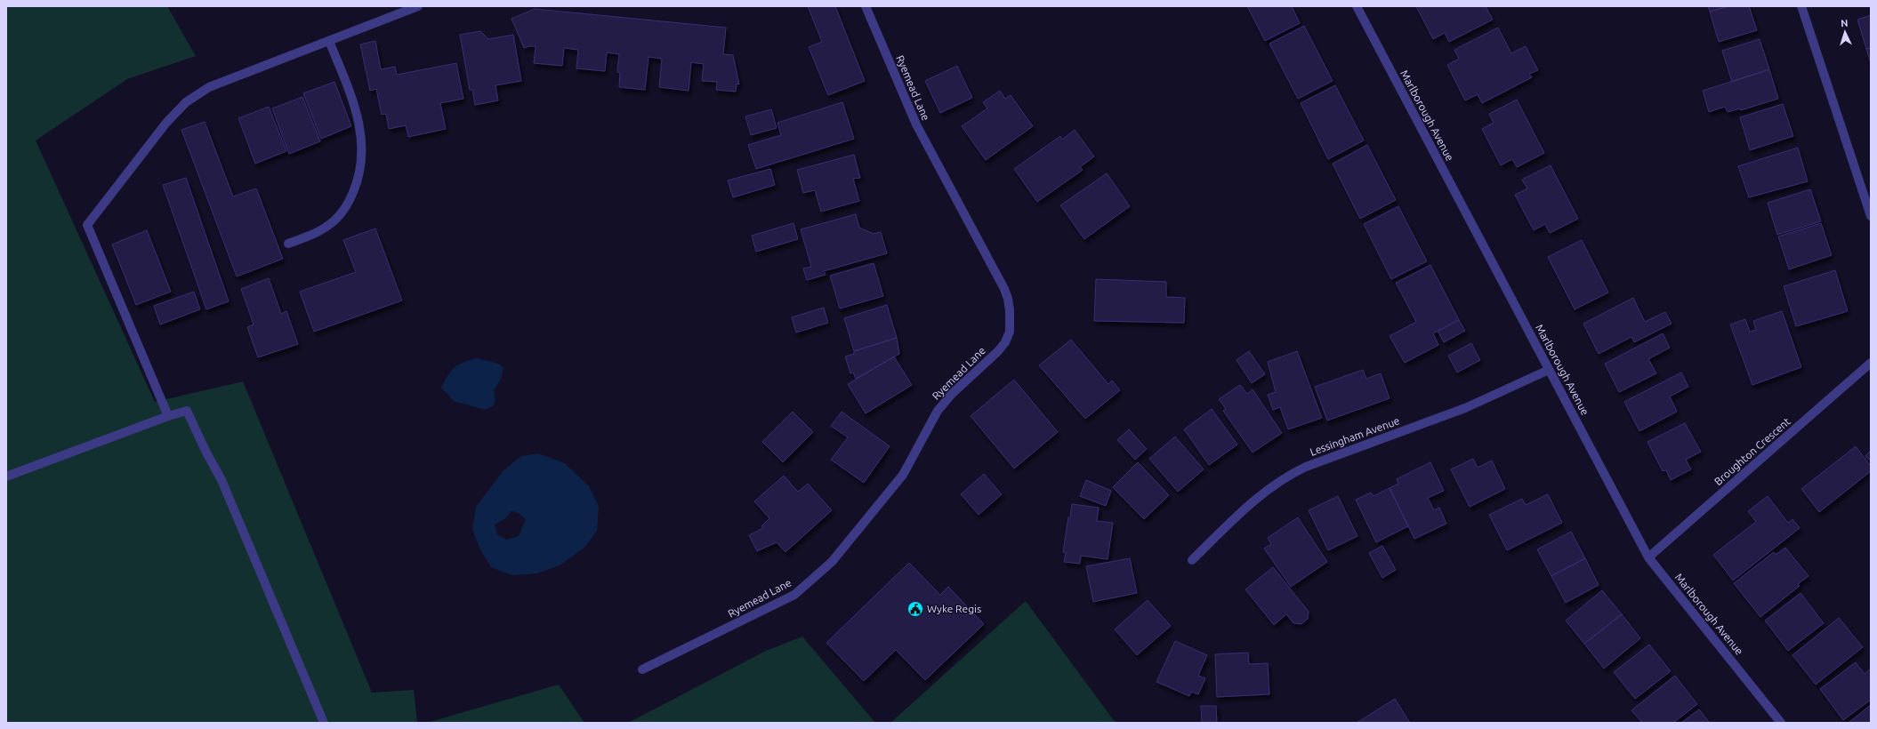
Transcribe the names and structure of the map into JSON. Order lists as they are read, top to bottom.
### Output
{
  "streets": {
    "street": [
      "Ryemead Lane",
      "Marlborough Avenue",
      "Lessingham Avenue",
      "Broughton Crescent"
    ]
  },
  "crossings": [
    ["Marlborough Avenue", "Lessingham Avenue"],
    ["Marlborough Avenue", "Broughton Crescent"]
  ],
  "places": {
    "public building": ["Wyke Regis"]
  },
  "north": "top"
}
